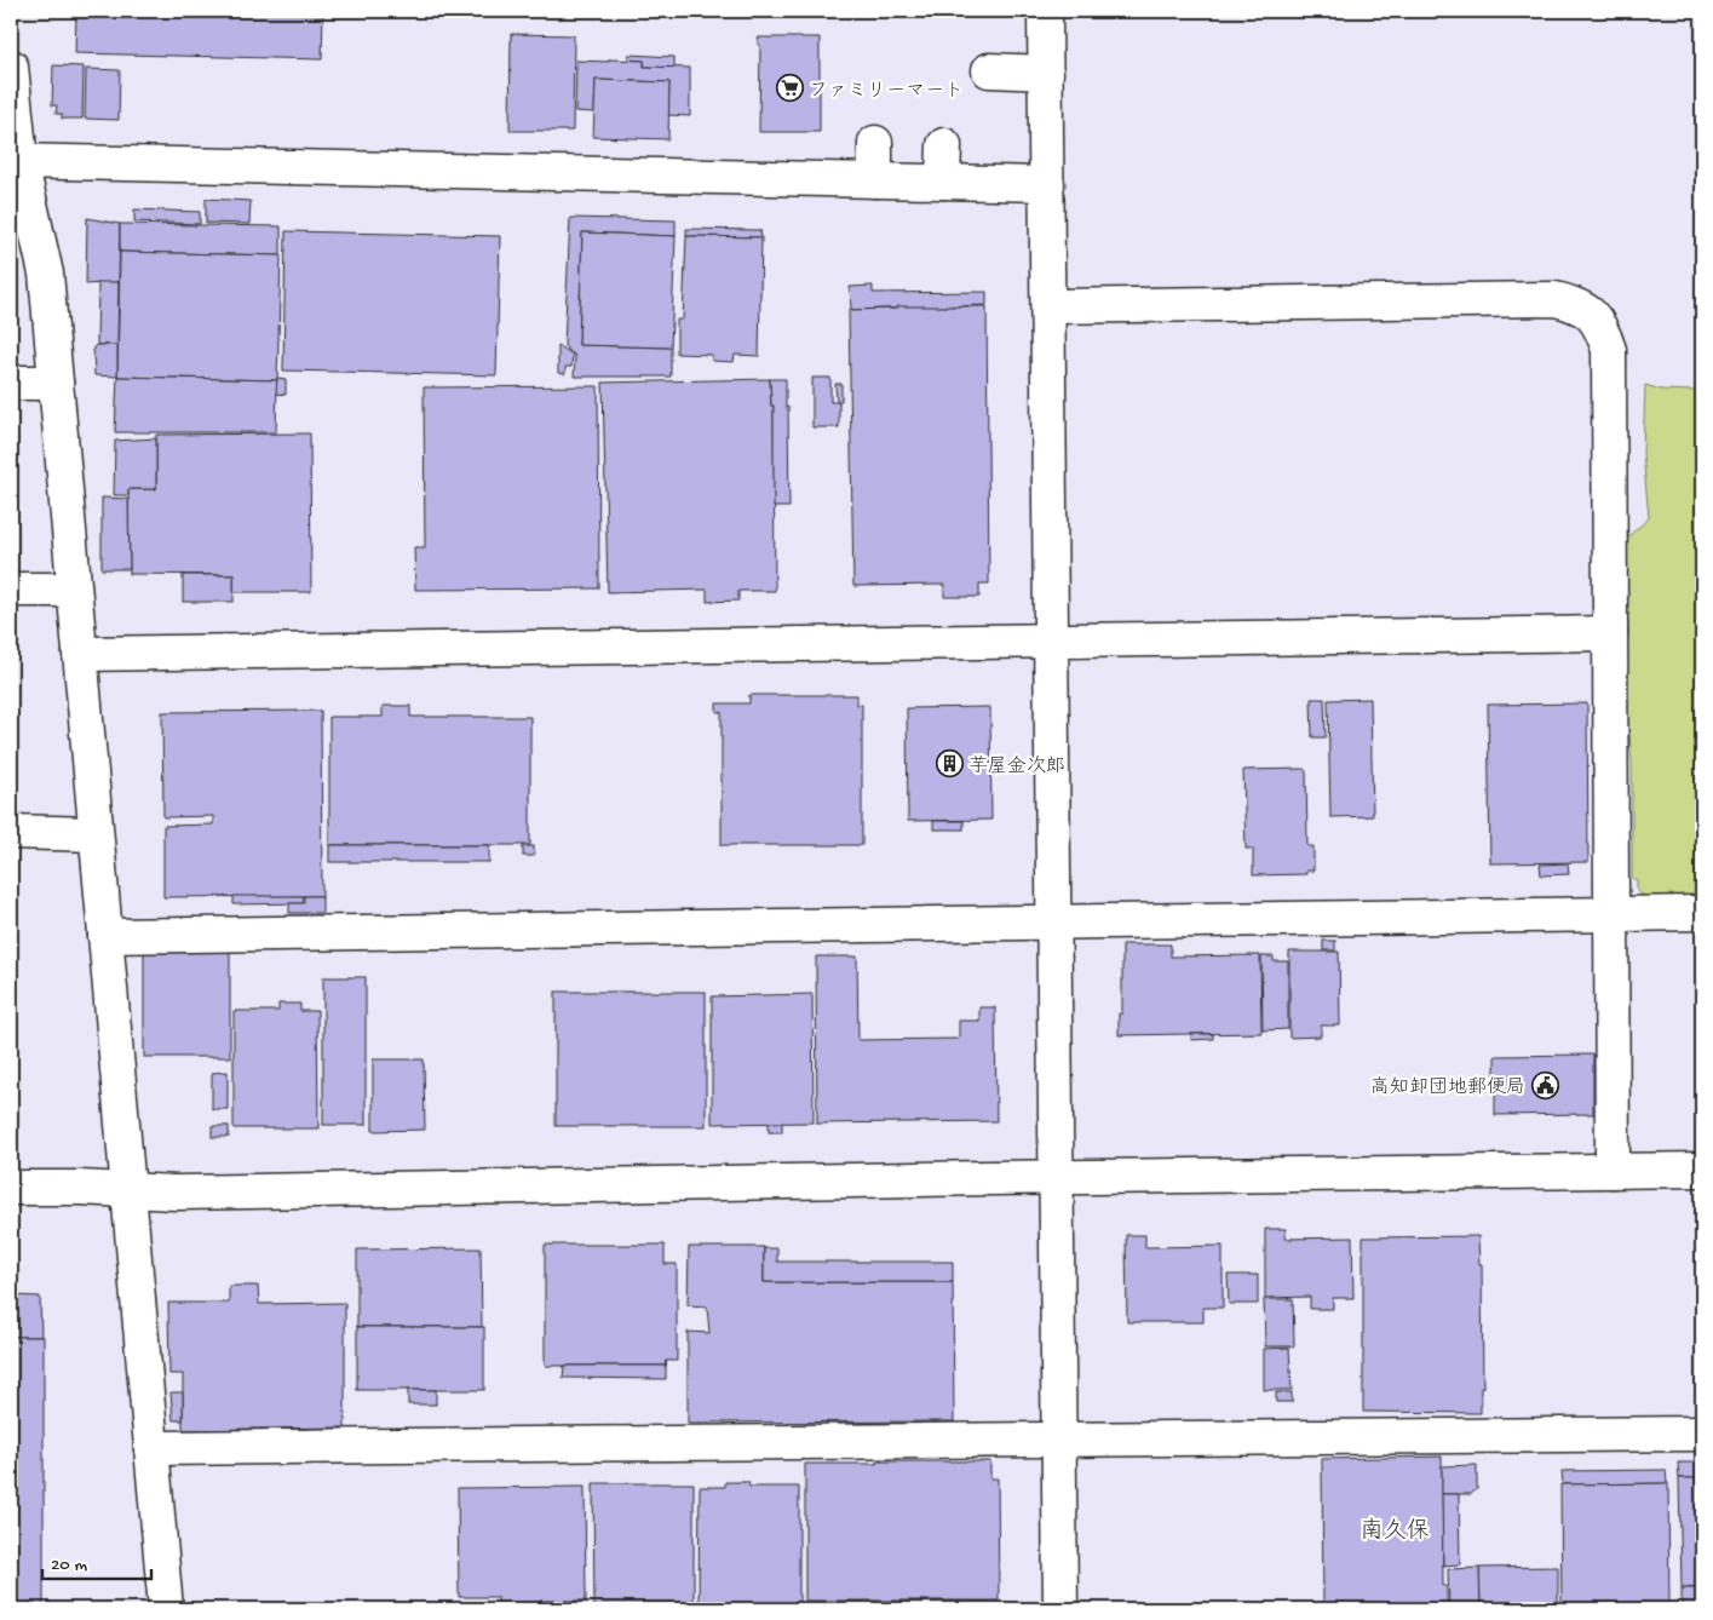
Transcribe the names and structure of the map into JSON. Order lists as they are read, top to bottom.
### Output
{
  "districts": ["南久保"],
  "places": {
    "supermarket": ["ファミリーマート"],
    "building": ["芋屋金次郎"],
    "public building": ["高知卸団地郵便局"]
  },
  "scale_bar": "20 m"
}
